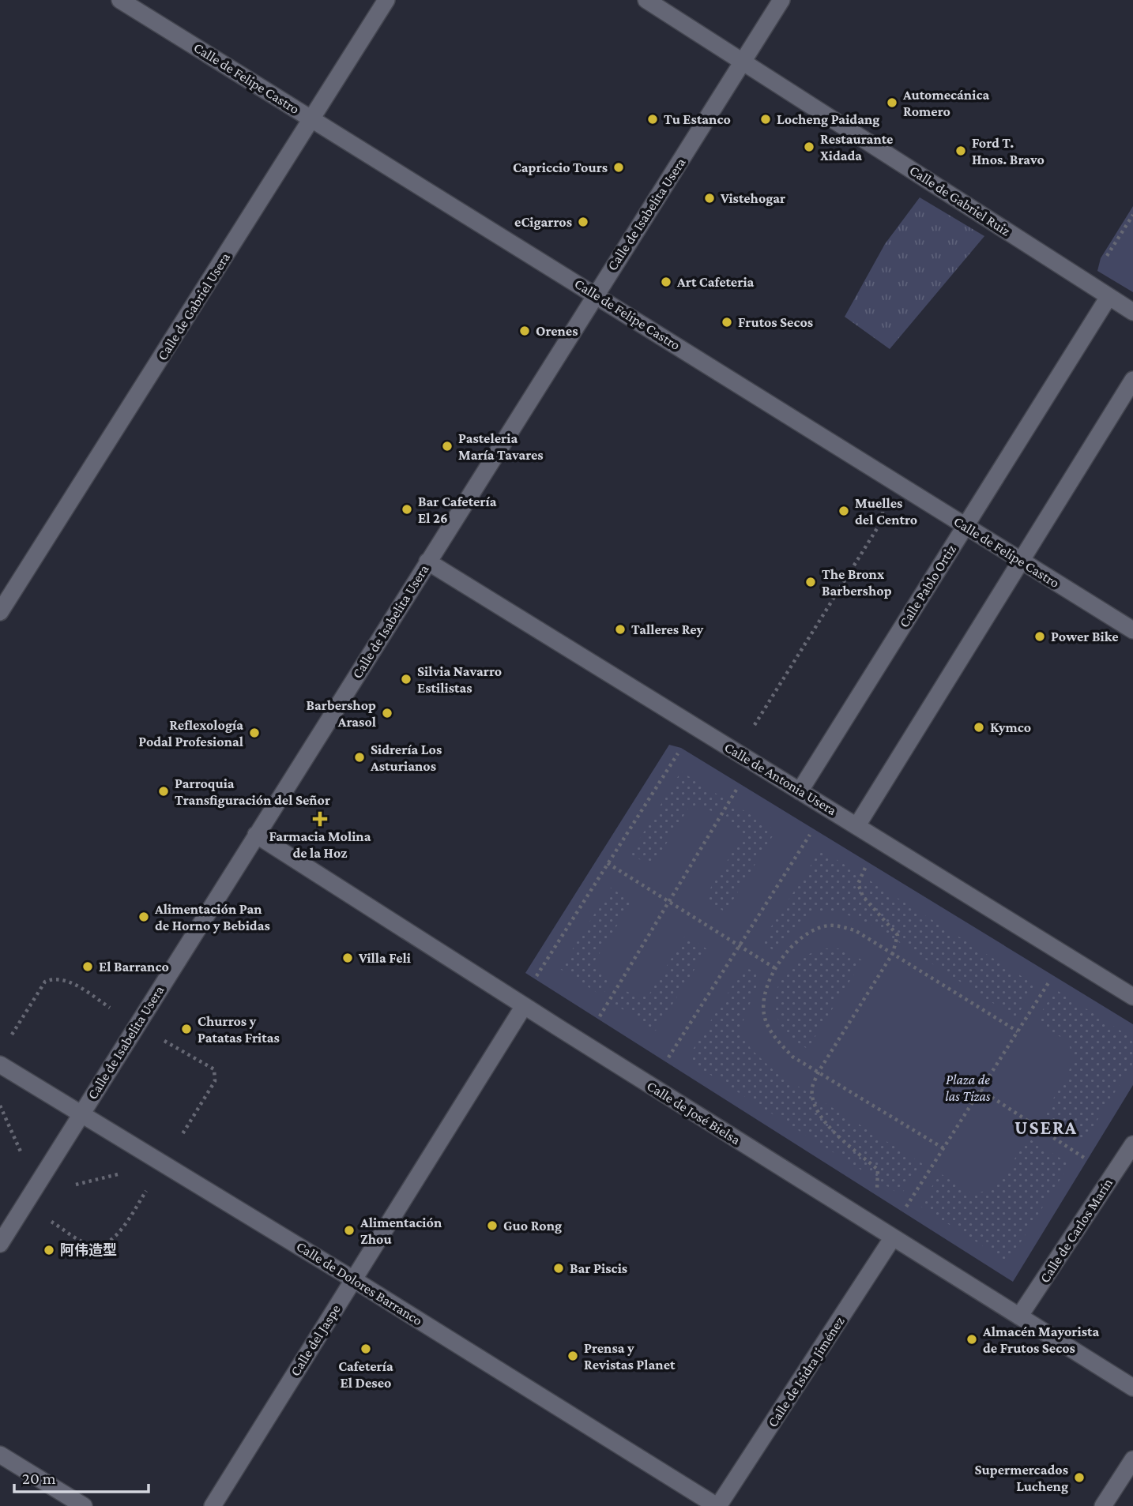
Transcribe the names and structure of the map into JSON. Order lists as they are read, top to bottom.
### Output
{
  "streets": {
    "street": [
      "Calle de Felipe Castro",
      "Calle de Gabriel Ruiz",
      "Calle de Isabelita Usera",
      "Calle de Gabriel Usera",
      "Calle Pablo Ortiz",
      "Calle de Antonia Usera",
      "Calle de José Bielsa",
      "Calle de Carlos Marín",
      "Calle de Dolores Barranco",
      "Calle del Jaspe",
      "Calle de Isidra Jiménez"
    ]
  },
  "crossings": [
    ["Calle de Felipe Castro", "Calle de Isabelita Usera"],
    ["Calle de Felipe Castro", "Calle de Gabriel Usera"],
    ["Calle de Felipe Castro", "Calle Pablo Ortiz"],
    ["Calle de Gabriel Ruiz", "Calle de Isabelita Usera"],
    ["Calle de Gabriel Ruiz", "Calle Pablo Ortiz"],
    ["Calle de Isabelita Usera", "Calle de Antonia Usera"],
    ["Calle de Isabelita Usera", "Calle de José Bielsa"],
    ["Calle de Isabelita Usera", "Calle de Dolores Barranco"],
    ["Calle Pablo Ortiz", "Calle de Antonia Usera"],
    ["Calle de José Bielsa", "Calle de Carlos Marín"],
    ["Calle de José Bielsa", "Calle del Jaspe"],
    ["Calle de José Bielsa", "Calle de Isidra Jiménez"],
    ["Calle de Dolores Barranco", "Calle del Jaspe"],
    ["Calle de Dolores Barranco", "Calle de Isidra Jiménez"]
  ],
  "districts": ["USERA"],
  "parks": ["Plaza de las Tizas"],
  "places": {
    "other": [
      "Automecánica Romero",
      "Tu Estanco",
      "Locheng Paidang",
      "Restaurante Xidada",
      "Ford T. Hnos. Bravo",
      "Capriccio Tours",
      "Vistehogar",
      "eCigarros",
      "Art Cafeteria",
      "Frutos Secos",
      "Orenes",
      "Pasteleria María Tavares",
      "Bar Cafetería El 26",
      "Muelles del Centro",
      "The Bronx Barbershop",
      "Talleres Rey",
      "Power Bike",
      "Silvia Navarro Estilistas",
      "Barbershop Arasol",
      "Kymco",
      "Reflexología Podal Profesional",
      "Sidrería Los Asturianos",
      "Parroquia Transfiguración del Señor",
      "Alimentación Pan de Horno y Bebidas",
      "Villa Feli",
      "El Barranco",
      "Churros y Patatas Fritas",
      "Guo Rong",
      "Alimentación Zhou",
      "阿伟造型",
      "Bar Piscis",
      "Almacén Mayorista de Frutos Secos",
      "Cafetería El Deseo",
      "Prensa y Revistas Planet",
      "Supermercados Lucheng"
    ],
    "health": ["Farmacia Molina de la Hoz"]
  },
  "scale_bar": "20 m"
}
